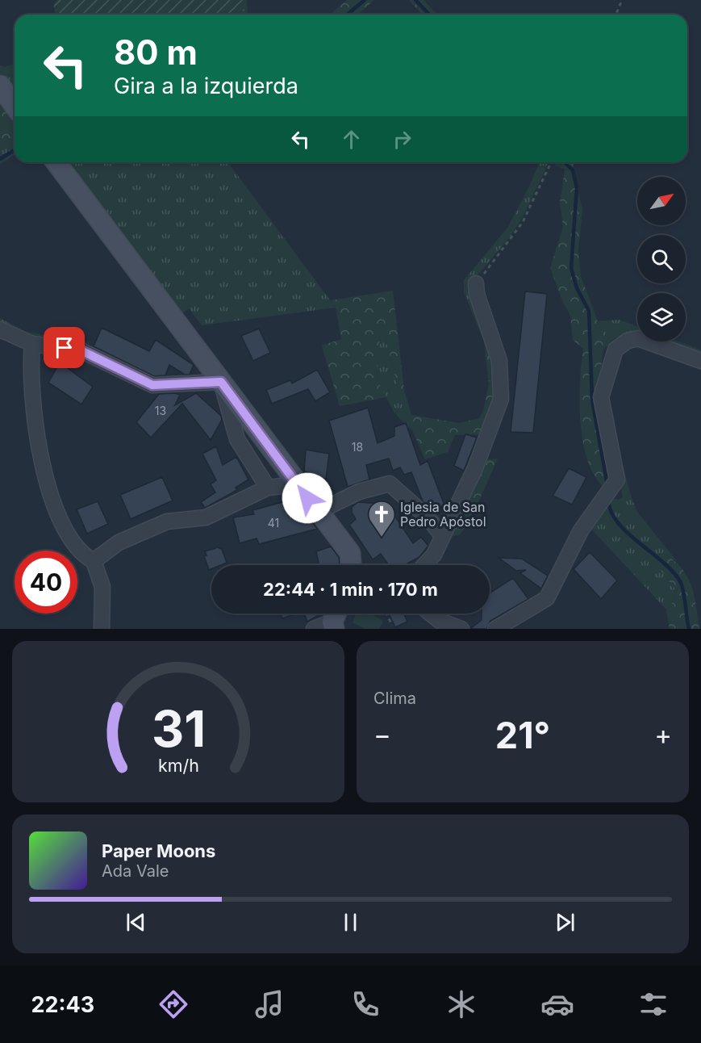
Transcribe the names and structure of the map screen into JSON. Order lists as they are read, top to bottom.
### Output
{
  "places": {
    "church": ["Iglesia de San Pedro Apóstol"]
  },
  "house_numbers": ["13", "18", "41"],
  "north": "top right",
  "page": {
    "turn": ["80 m", "Gira a la izquierda"],
    "limit": "40",
    "trip": "22:44 · 1 min · 170 m",
    "tile": "Clima",
    "heat": ["−", "21°", "+"],
    "song": ["Paper Moons", "Ada Vale"],
    "tabs": "22:43",
    "gauge": ["31", "km/h"]
  }
}
